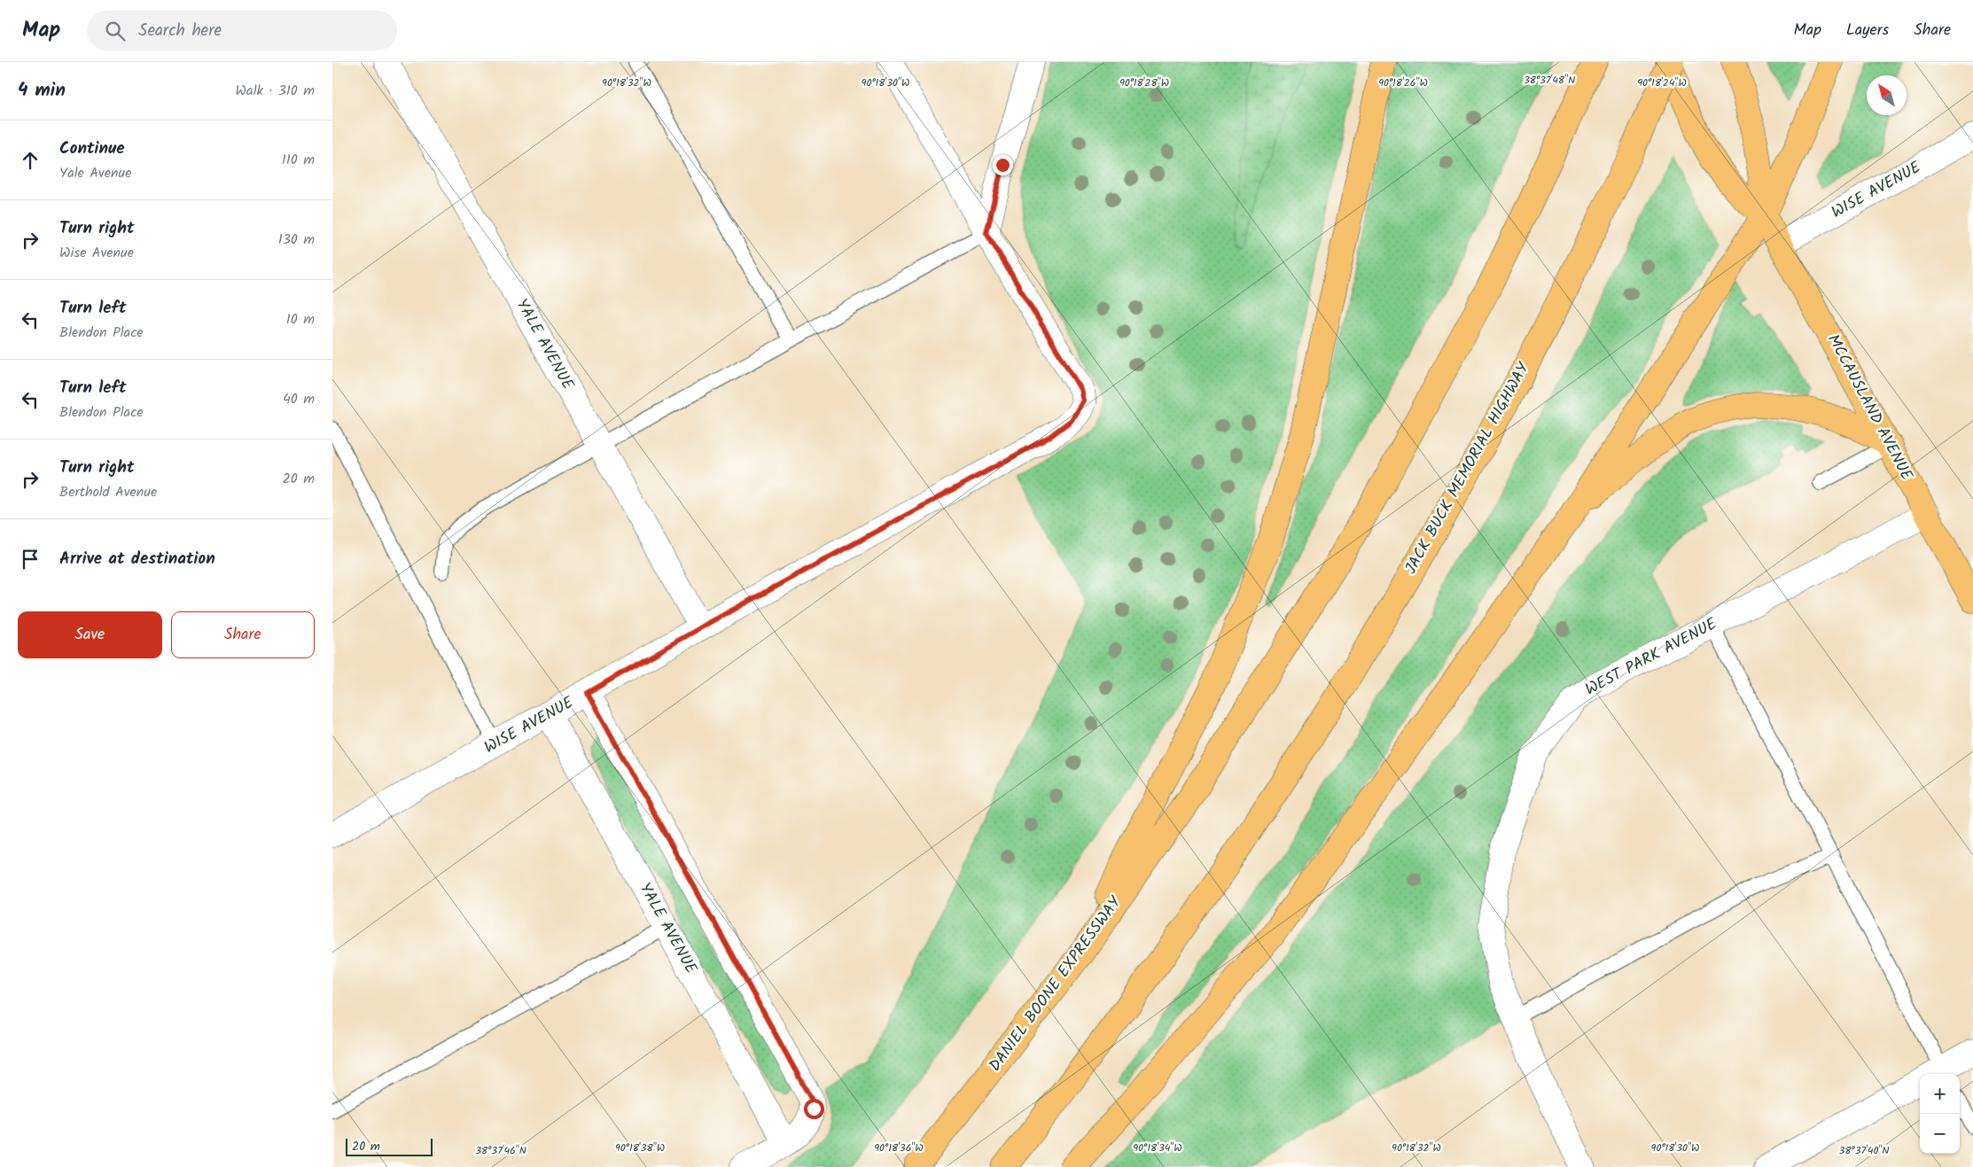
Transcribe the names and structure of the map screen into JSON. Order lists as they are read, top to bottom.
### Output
{
  "streets": {
    "main road": ["MCCAUSLAND AVENUE", "JACK BUCK MEMORIAL HIGHWAY", "DANIEL BOONE EXPRESSWAY"],
    "street": ["WISE AVENUE", "YALE AVENUE", "WEST PARK AVENUE"]
  },
  "crossings": [
    ["WISE AVENUE", "YALE AVENUE"],
    ["WISE AVENUE", "MCCAUSLAND AVENUE"],
    ["MCCAUSLAND AVENUE", "JACK BUCK MEMORIAL HIGHWAY"],
    ["MCCAUSLAND AVENUE", "WEST PARK AVENUE"]
  ],
  "scale_bar": "20 m",
  "north": "top left",
  "page": {
    "header": "Map",
    "search": "Search here",
    "nav": ["Map", "Layers", "Share"],
    "heading": ["4 min", "Walk · 310 m"],
    "list": [
      ["Continue", "Yale Avenue", "110 m"],
      ["Turn right", "Wise Avenue", "130 m"],
      ["Turn left", "Blendon Place", "10 m"],
      ["Turn left", "Blendon Place", "40 m"],
      ["Turn right", "Berthold Avenue", "20 m"],
      "Arrive at destination"
    ],
    "buttons": ["Save", "Share"],
    "map_buttons": ["+", "−"],
    "scale": "20 m"
  },
  "coordinates": [
    "38°37'48\"N",
    "90°18'32\"W",
    "90°18'30\"W",
    "90°18'28\"W",
    "90°18'26\"W",
    "90°18'24\"W",
    "90°18'38\"W",
    "90°18'36\"W",
    "90°18'34\"W",
    "38°37'46\"N",
    "38°37'40\"N"
  ]
}
